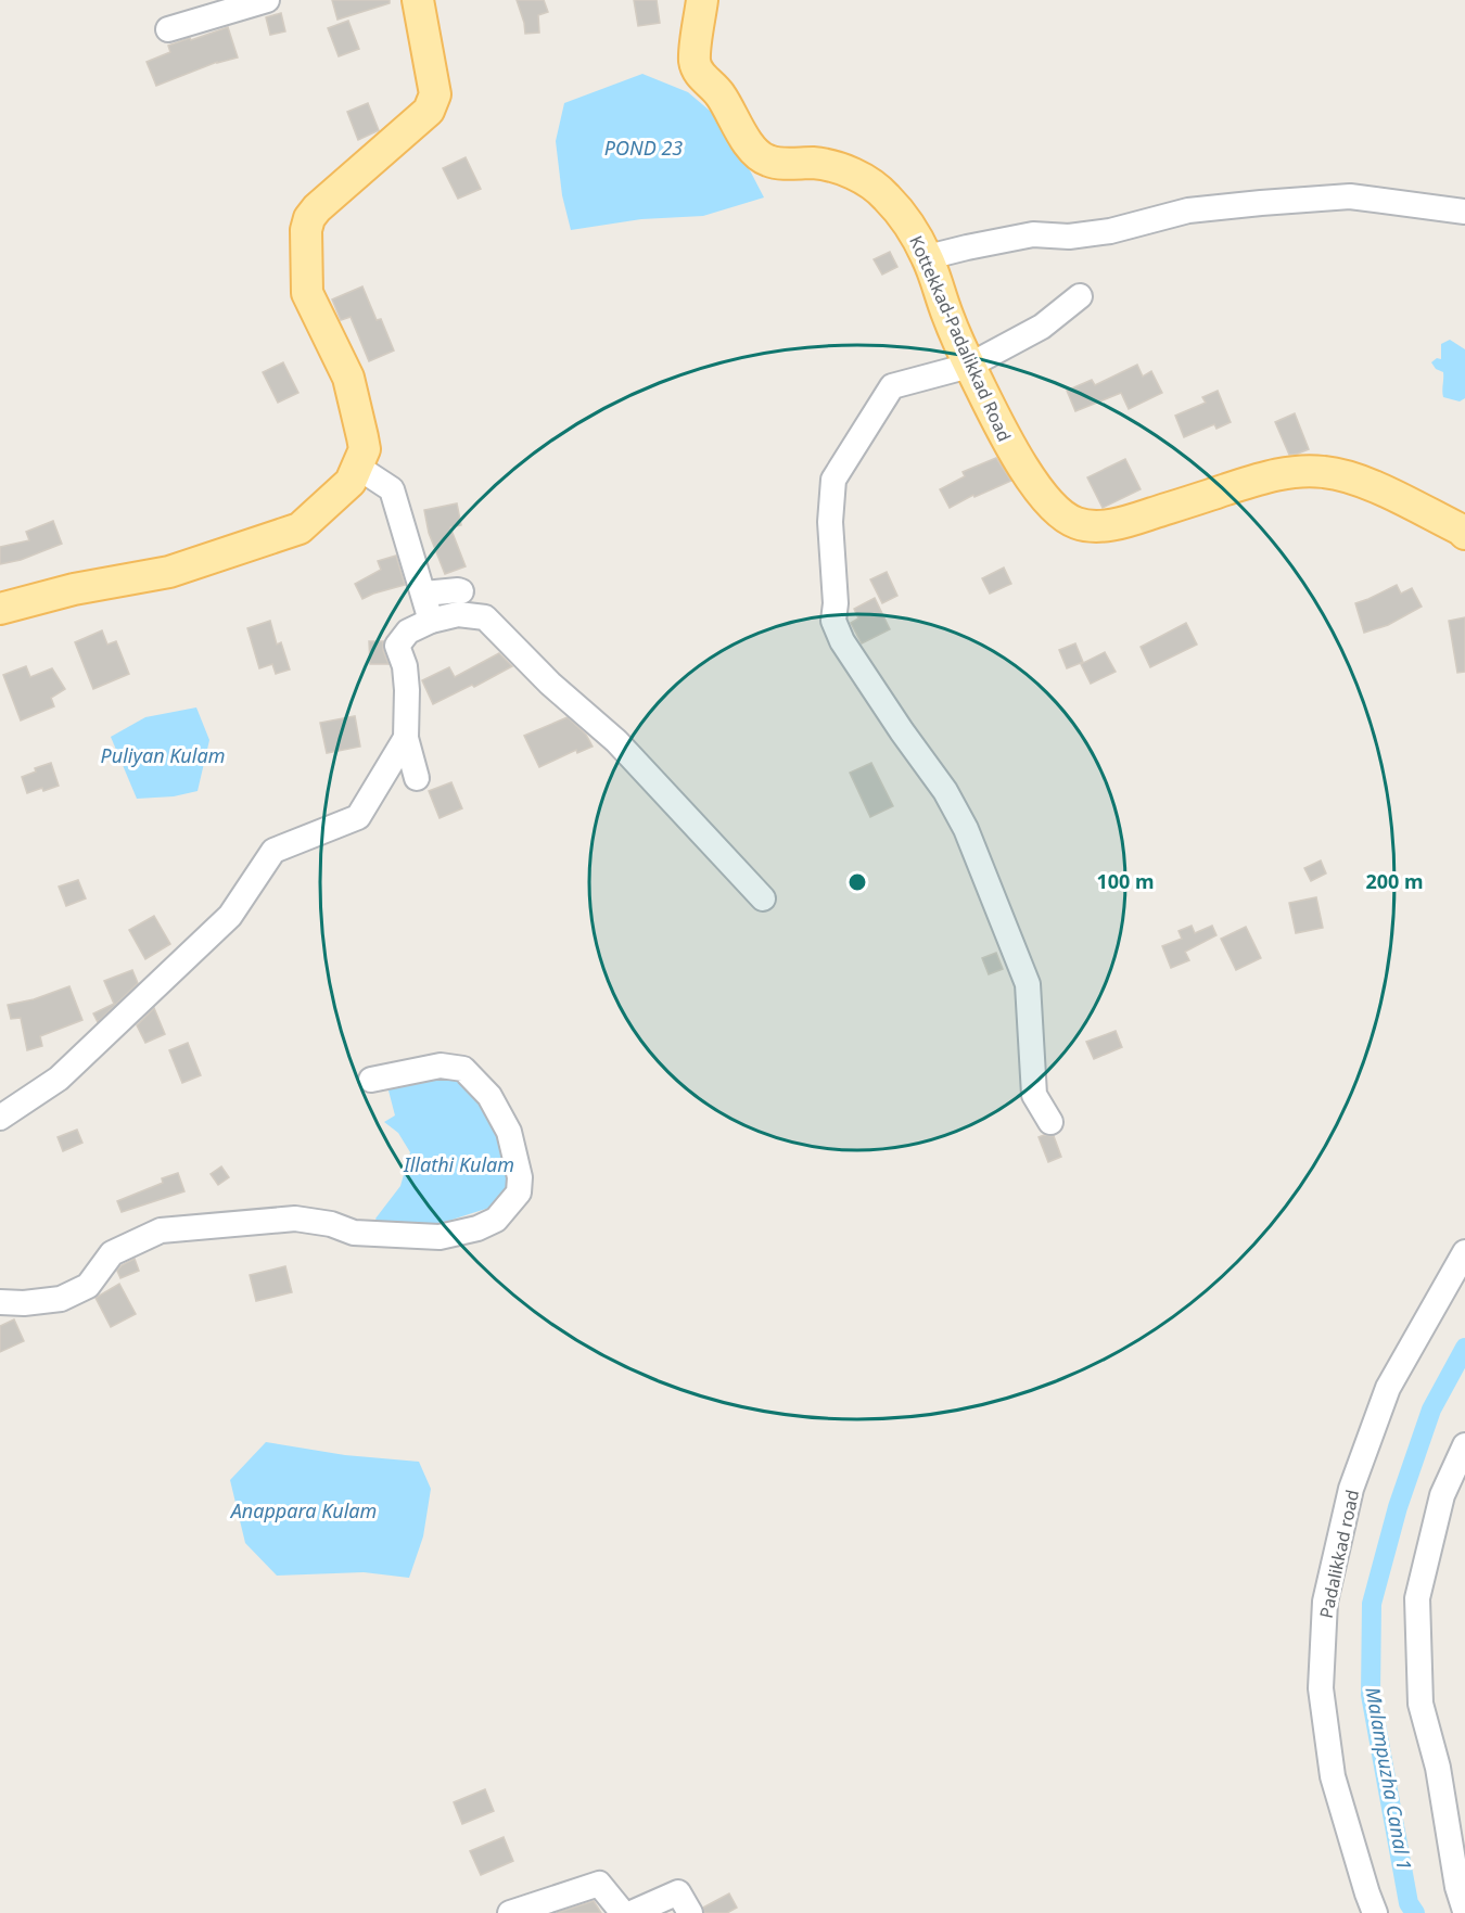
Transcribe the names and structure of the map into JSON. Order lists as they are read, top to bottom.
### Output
{
  "streets": {
    "main road": ["Kottekkad-Padalikkad Road"],
    "street": ["Padalikkad road"]
  },
  "water": [
    "POND 23",
    "Puliyan Kulam",
    "Illathi Kulam",
    "Anappara Kulam",
    "Malampuzha Canal 1"
  ],
  "rings": ["100 m", "200 m"]
}
